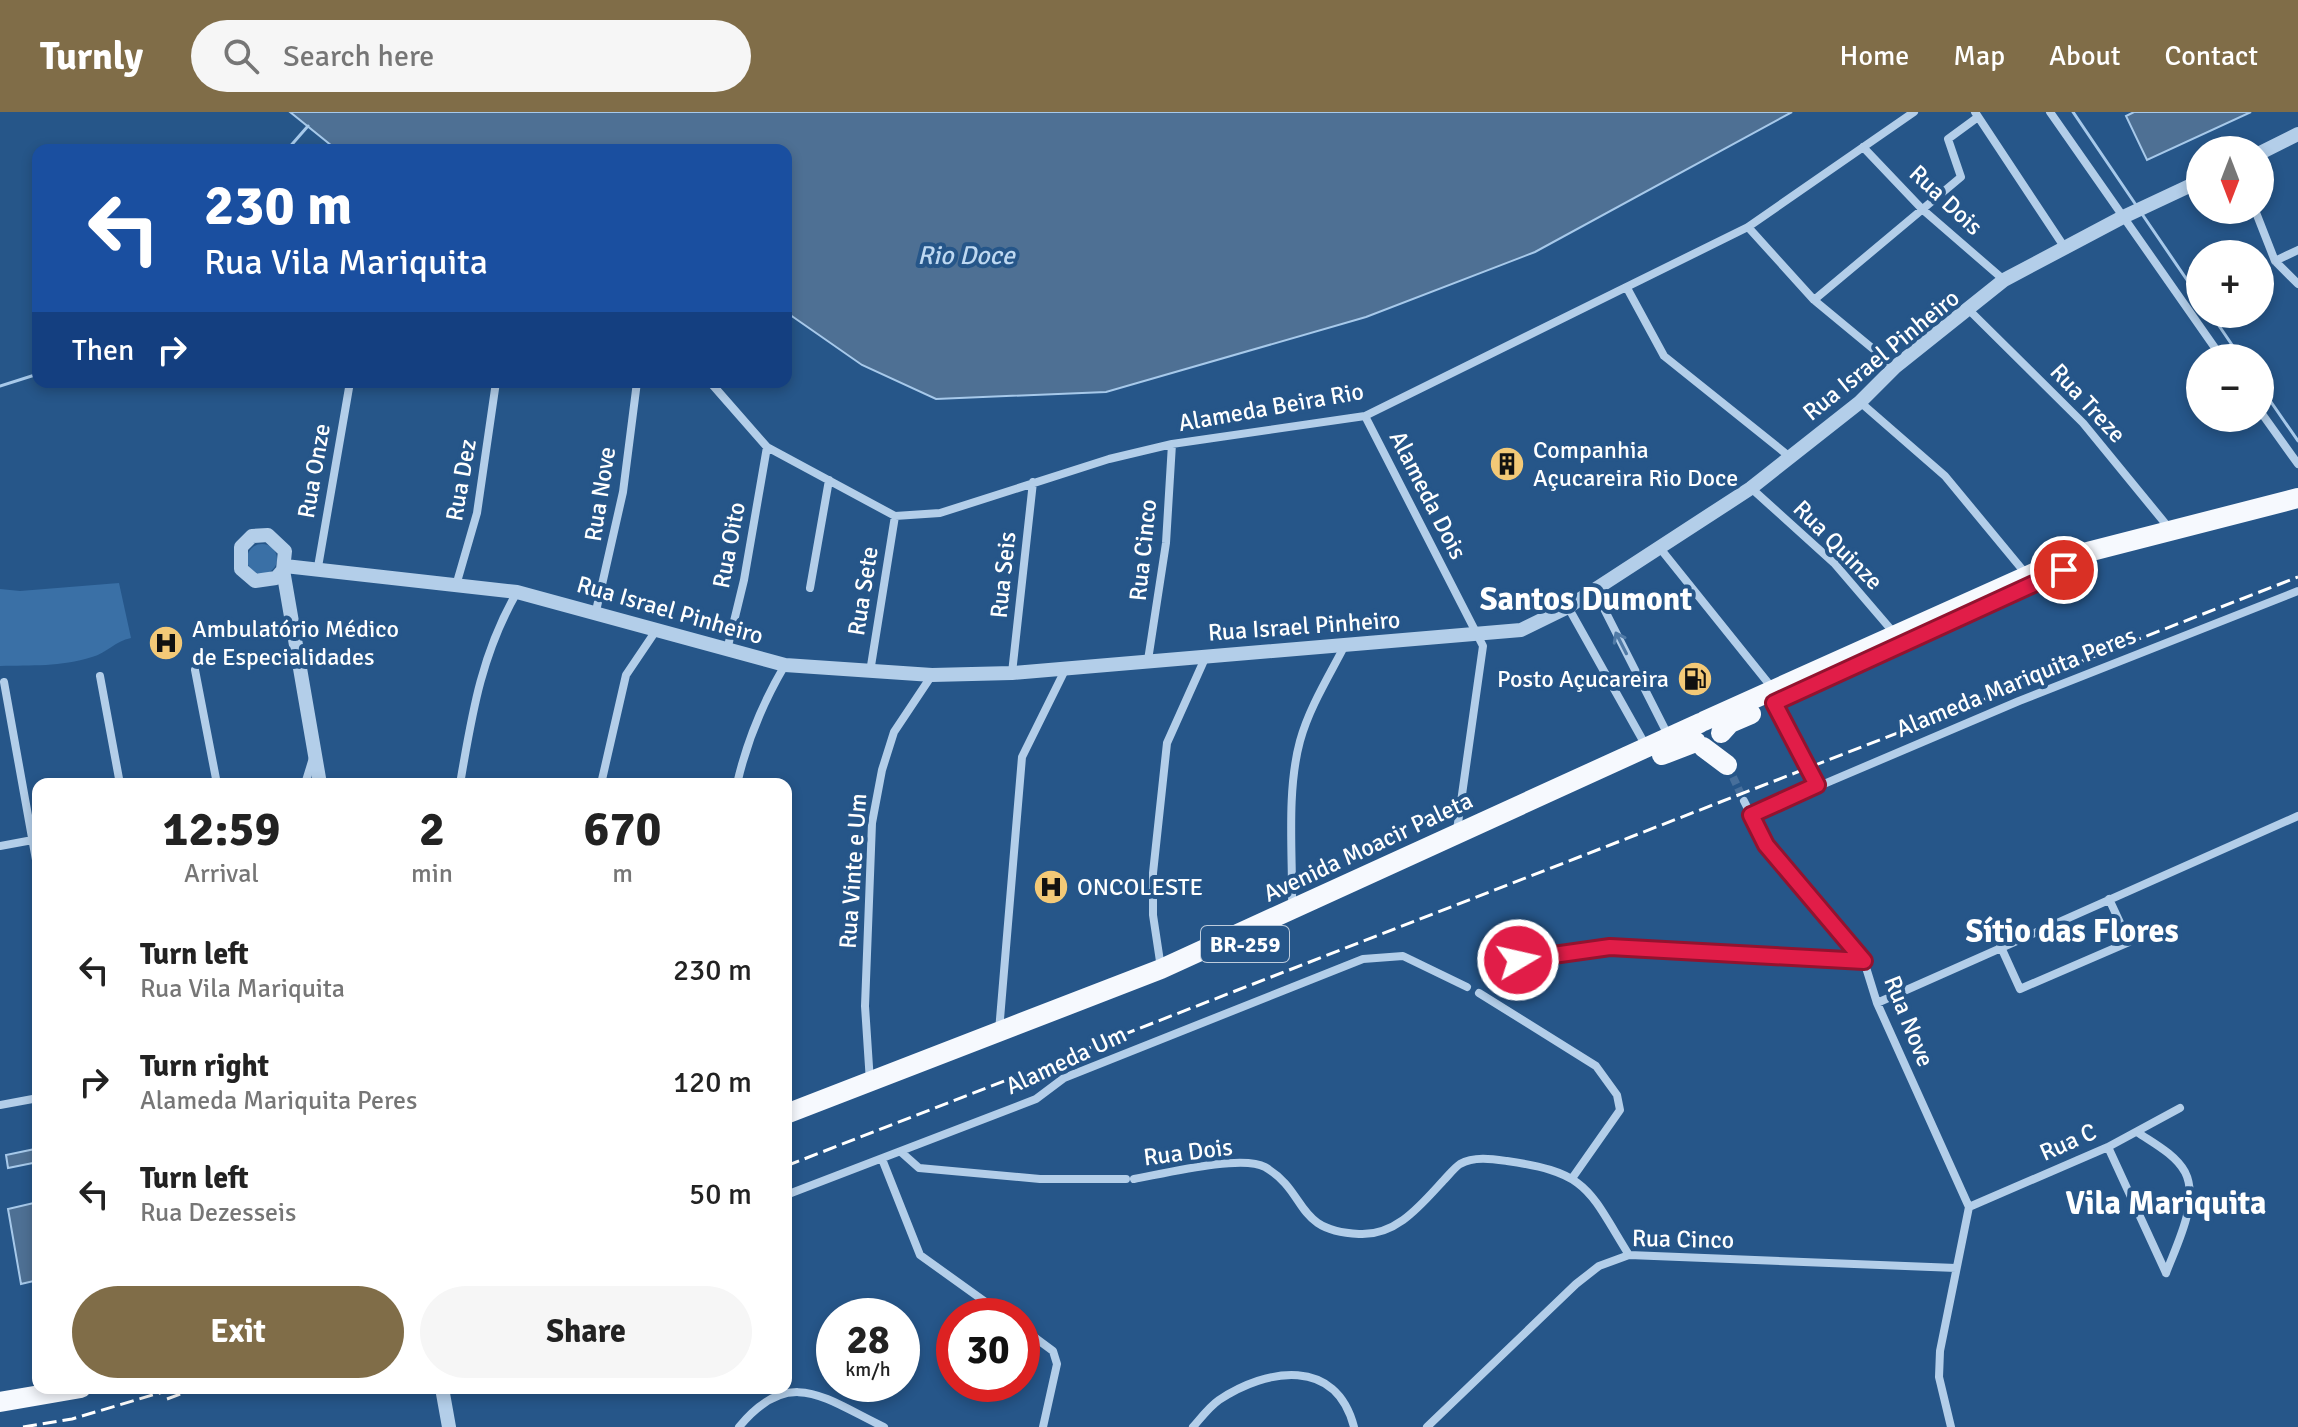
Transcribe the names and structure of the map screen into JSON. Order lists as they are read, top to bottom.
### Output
{
  "streets": {
    "main road": ["Avenida Moacir Paleta", "BR-259"],
    "street": [
      "Rua Dois",
      "Rua Israel Pinheiro",
      "Rua Treze",
      "Alameda Beira Rio",
      "Rua Onze",
      "Rua Dez",
      "Rua Nove",
      "Alameda Dois",
      "Rua Oito",
      "Rua Quinze",
      "Rua Cinco",
      "Rua Seis",
      "Rua Sete",
      "Alameda Mariquita Peres",
      "Rua Vinte e Um",
      "Alameda Um",
      "Rua C"
    ]
  },
  "crossings": [
    ["Rua Dois", "Rua Israel Pinheiro"],
    ["Rua Dois", "Alameda Beira Rio"],
    ["Rua Dois", "Alameda Um"],
    ["Rua Israel Pinheiro", "Rua Treze"],
    ["Rua Israel Pinheiro", "Rua Onze"],
    ["Rua Israel Pinheiro", "Rua Dez"],
    ["Rua Israel Pinheiro", "Rua Nove"],
    ["Rua Israel Pinheiro", "Alameda Dois"],
    ["Rua Israel Pinheiro", "Rua Oito"],
    ["Rua Israel Pinheiro", "Rua Quinze"],
    ["Rua Israel Pinheiro", "Rua Cinco"],
    ["Rua Israel Pinheiro", "Rua Seis"],
    ["Rua Israel Pinheiro", "Rua Sete"],
    ["Rua Israel Pinheiro", "Rua Vinte e Um"],
    ["Rua Treze", "Avenida Moacir Paleta"],
    ["Alameda Beira Rio", "Alameda Dois"],
    ["Alameda Beira Rio", "Rua Cinco"],
    ["Alameda Beira Rio", "Rua Seis"],
    ["Alameda Beira Rio", "Rua Sete"],
    ["Rua Nove", "Rua C"],
    ["Rua Quinze", "Avenida Moacir Paleta"],
    ["Avenida Moacir Paleta", "Rua Vinte e Um"]
  ],
  "districts": ["Santos Dumont", "Sítio das Flores", "Vila Mariquita"],
  "water": ["Rio Doce"],
  "places": {
    "building": ["Companhia Açucareira Rio Doce"],
    "hospital": ["Ambulatório Médico de Especialidades", "ONCOLESTE"],
    "fuel station": ["Posto Açucareira"]
  },
  "north": "bottom",
  "page": {
    "header": "Turnly",
    "search": "Search here",
    "nav": [
      "Home",
      "Map",
      "About",
      "Contact"
    ],
    "map_buttons": ["+", "−"],
    "turn": ["230 m", "Rua Vila Mariquita"],
    "then": "Then",
    "eta": [
      "12:59",
      "Arrival",
      "2",
      "min",
      "670",
      "m"
    ],
    "list": [
      {
        "name": "Turn left",
        "note": "Rua Vila Mariquita",
        "value": "230 m"
      },
      {
        "name": "Turn right",
        "note": "Alameda Mariquita Peres",
        "value": "120 m"
      },
      {
        "name": "Turn left",
        "note": "Rua Dezesseis",
        "value": "50 m"
      }
    ],
    "buttons": ["Exit", "Share"],
    "speed": "28 km/h",
    "limit": "30"
  }
}
